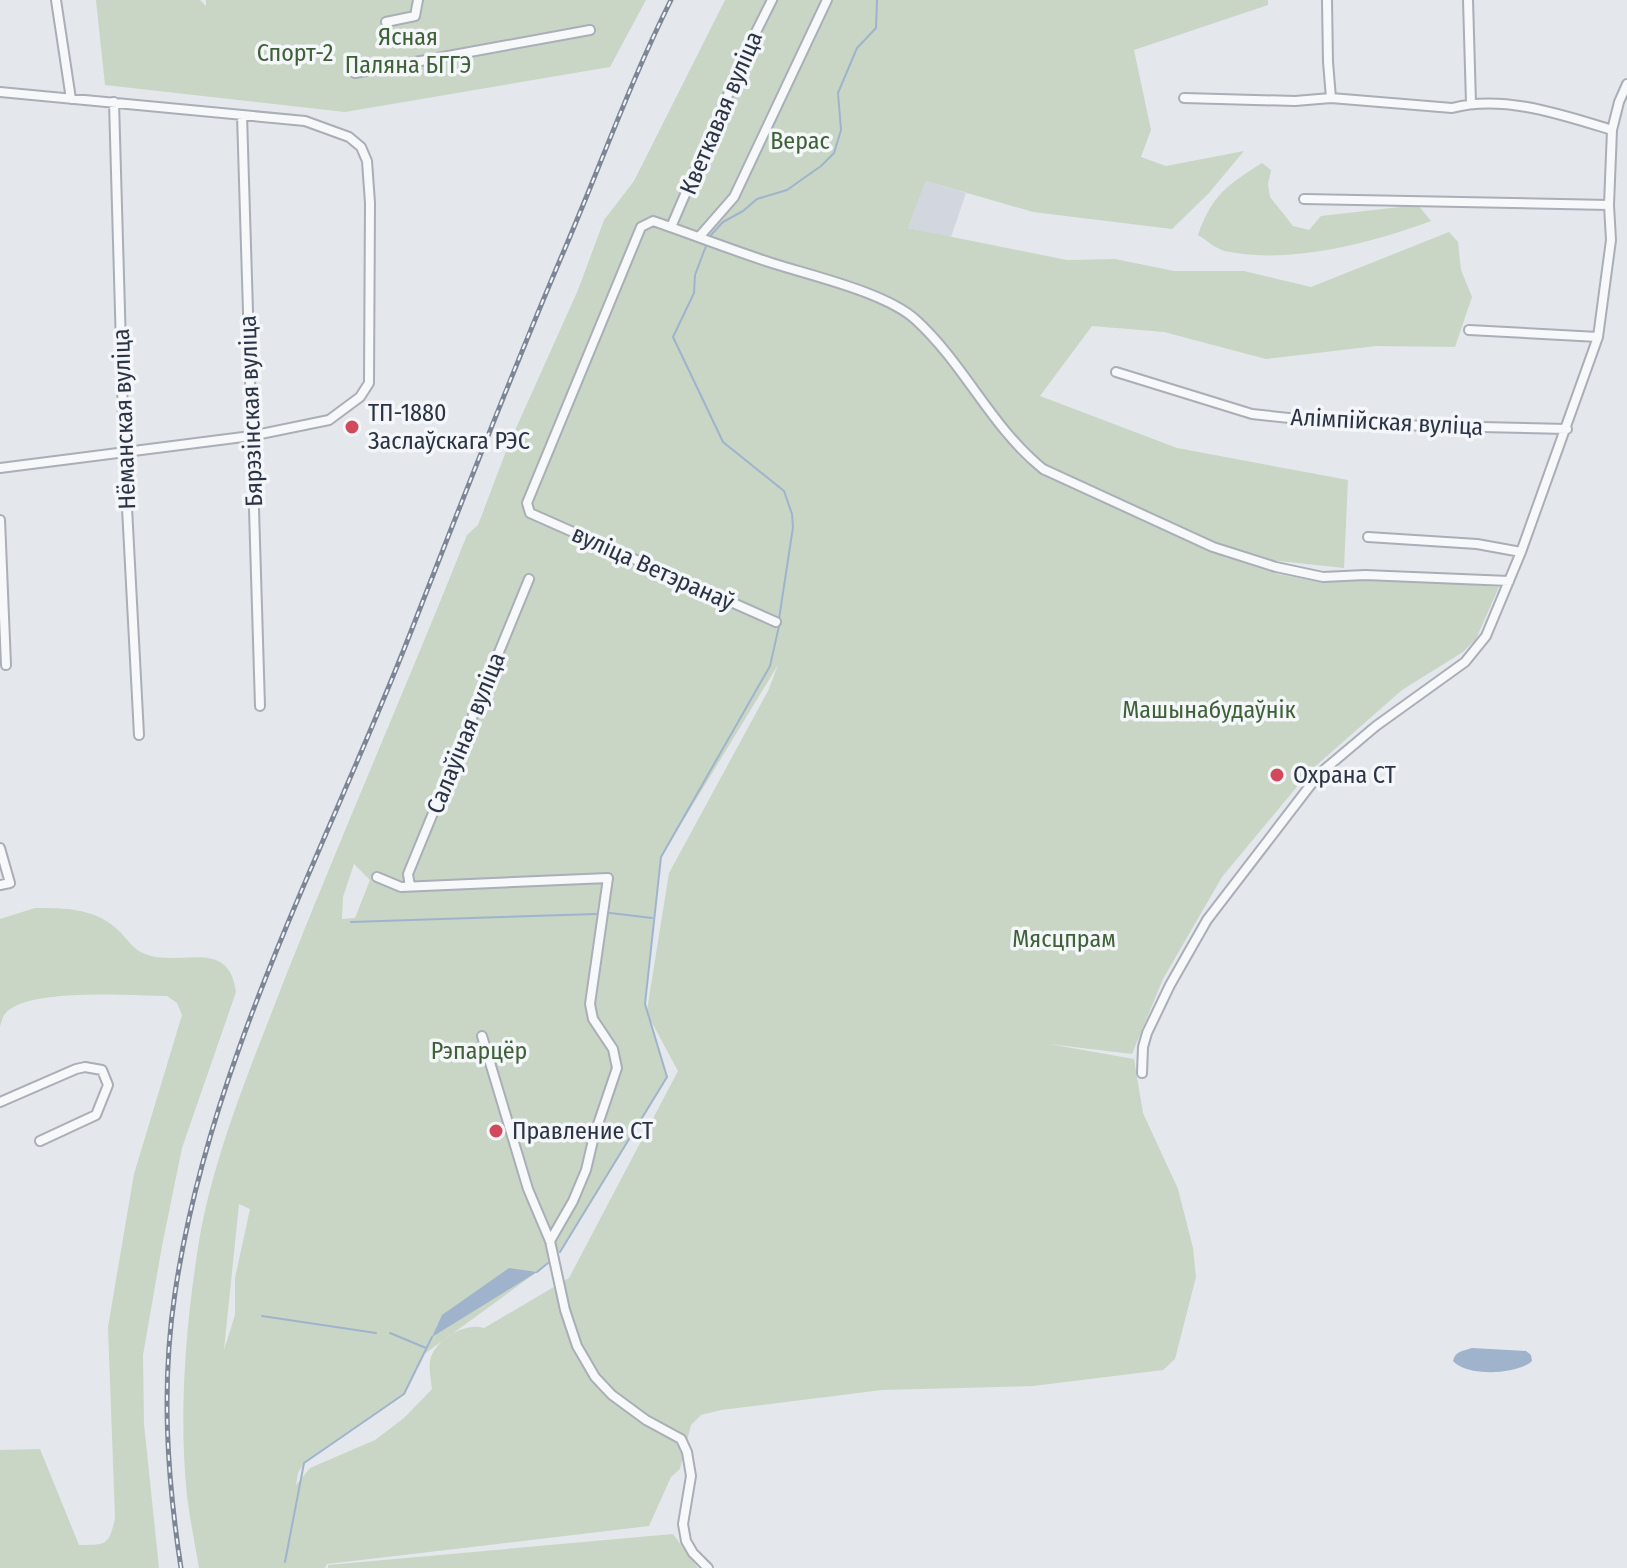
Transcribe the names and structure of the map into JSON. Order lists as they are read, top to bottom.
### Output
{
  "streets": {
    "street": [
      "Кветкавая вуліца",
      "Бярэзінская вуліца",
      "Нёманская вуліца",
      "Алімпійская вуліца",
      "вуліца Ветэранаў",
      "Салаўіная вуліца"
    ]
  },
  "crossings": [
    ["Кветкавая вуліца", "вуліца Ветэранаў"]
  ],
  "parks": [
    "Ясная Паляна БГГЭ",
    "Спорт-2",
    "Верас",
    "Машынабудаўнік",
    "Мясцпрам",
    "Рэпарцёр"
  ],
  "places": ["ТП-1880 Заслаўскага РЭС", "Охрана СТ", "Правление СТ"]
}
